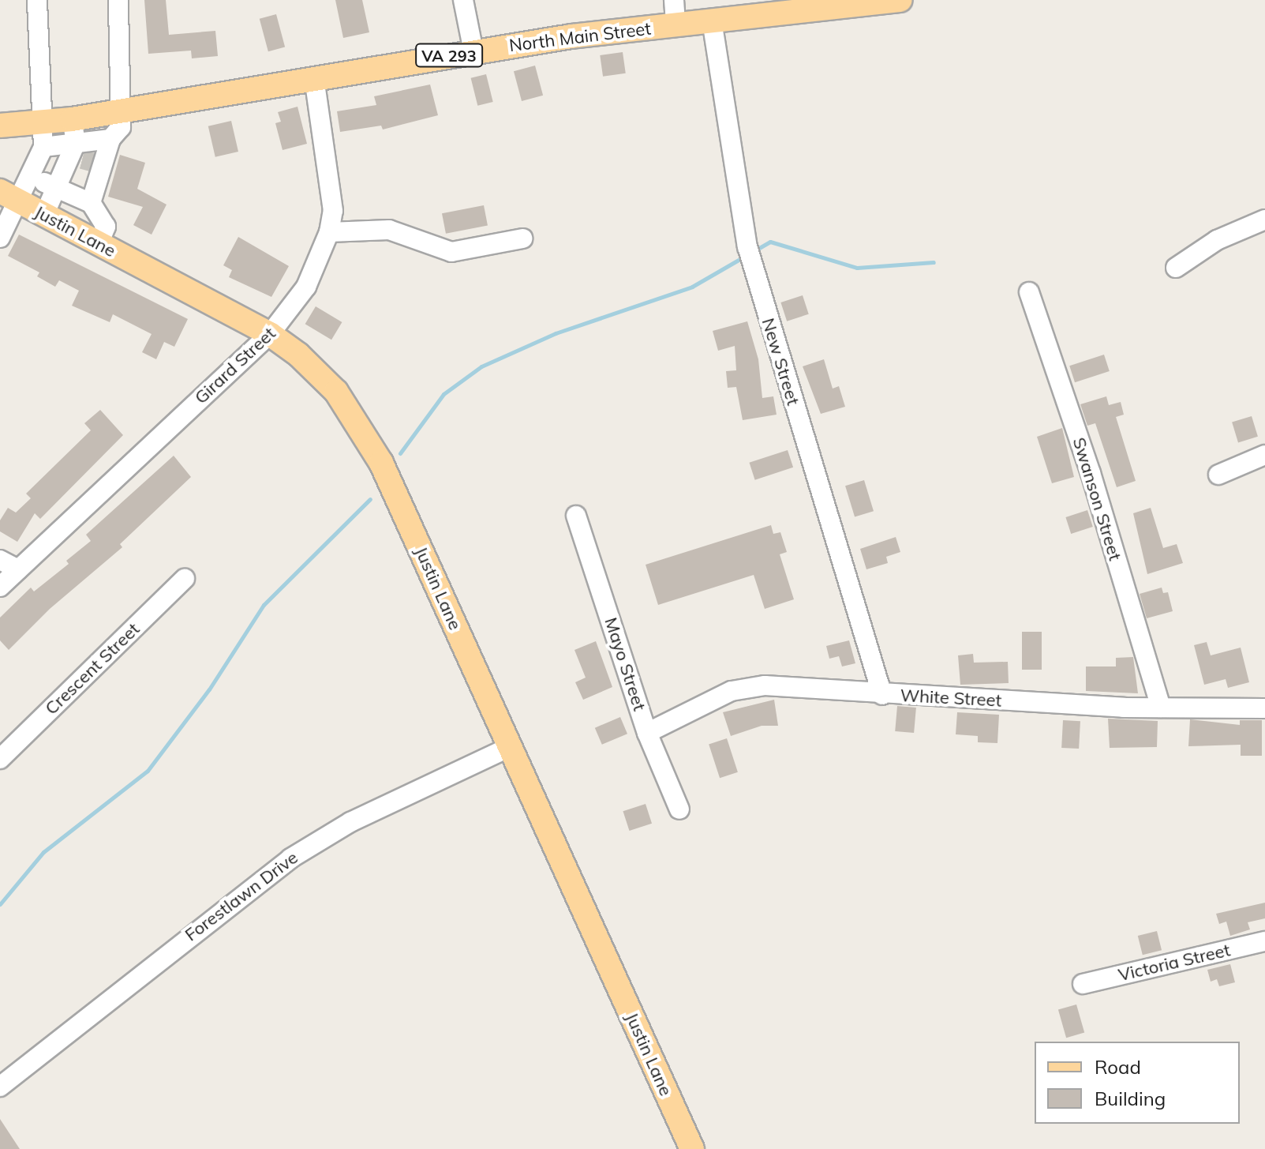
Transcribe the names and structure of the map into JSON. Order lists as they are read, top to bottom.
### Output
{
  "streets": {
    "main road": ["North Main Street", "VA 293", "Justin Lane"],
    "street": [
      "New Street",
      "Girard Street",
      "Swanson Street",
      "Mayo Street",
      "Crescent Street",
      "White Street",
      "Forestlawn Drive",
      "Victoria Street"
    ]
  },
  "crossings": [
    ["North Main Street", "New Street"],
    ["North Main Street", "Girard Street"],
    ["Justin Lane", "Girard Street"],
    ["Justin Lane", "Forestlawn Drive"],
    ["New Street", "White Street"],
    ["Swanson Street", "White Street"],
    ["Mayo Street", "White Street"]
  ],
  "legend": ["Road", "Building"]
}
